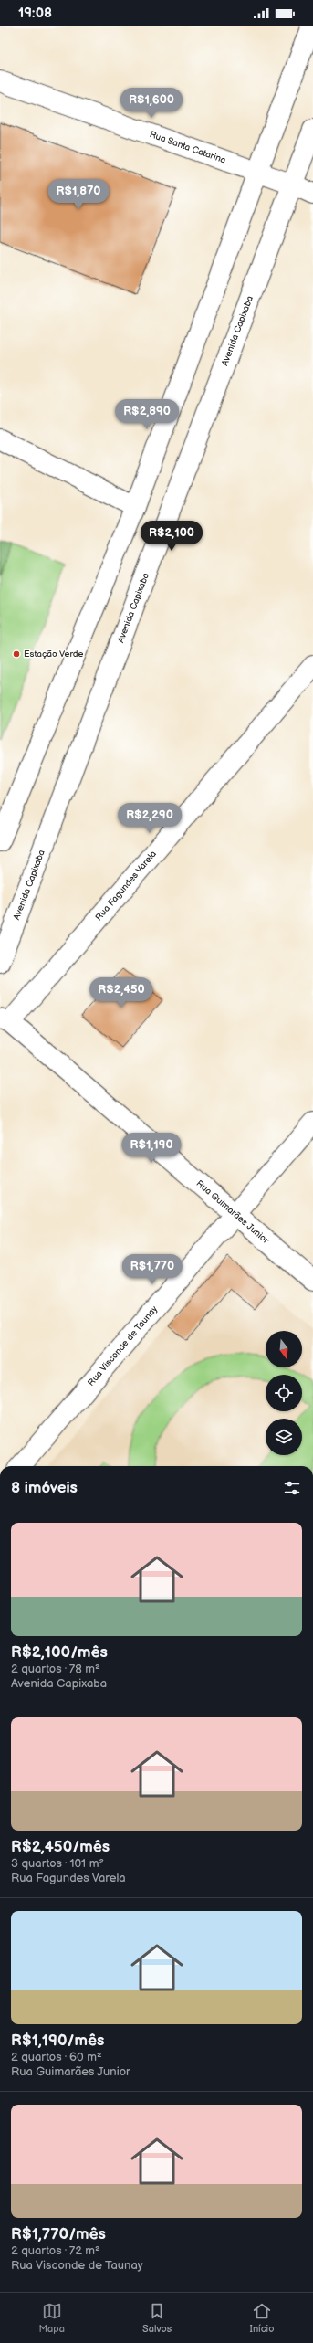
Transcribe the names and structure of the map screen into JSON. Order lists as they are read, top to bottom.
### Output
{
  "streets": {
    "street": [
      "Rua Santa Catarina",
      "Avenida Capixaba",
      "Rua Fagundes Varela",
      "Rua Guimarães Junior",
      "Rua Visconde de Taunay"
    ]
  },
  "crossings": [
    ["Rua Santa Catarina", "Avenida Capixaba"],
    ["Rua Fagundes Varela", "Rua Guimarães Junior"],
    ["Rua Guimarães Junior", "Rua Visconde de Taunay"]
  ],
  "places": ["Estação Verde"],
  "north": "bottom",
  "page": {
    "status": "19:08",
    "price": [
      "R$1,600",
      "R$1,870",
      "R$2,890",
      "R$2,100",
      "R$2,290",
      "R$2,450",
      "R$1,190",
      "R$1,770"
    ],
    "heading": "8 imóveis",
    "list": [
      {
        "name": "R$2,100/mês",
        "note": "2 quartos · 78 m² · Avenida Capixaba"
      },
      {
        "name": "R$2,450/mês",
        "note": "3 quartos · 101 m² · Rua Fagundes Varela"
      },
      {
        "name": "R$1,190/mês",
        "note": "2 quartos · 60 m² · Rua Guimarães Junior"
      },
      {
        "name": "R$1,770/mês",
        "note": "2 quartos · 72 m² · Rua Visconde de Taunay"
      }
    ],
    "tabs": ["Mapa", "Salvos", "Início"]
  }
}
